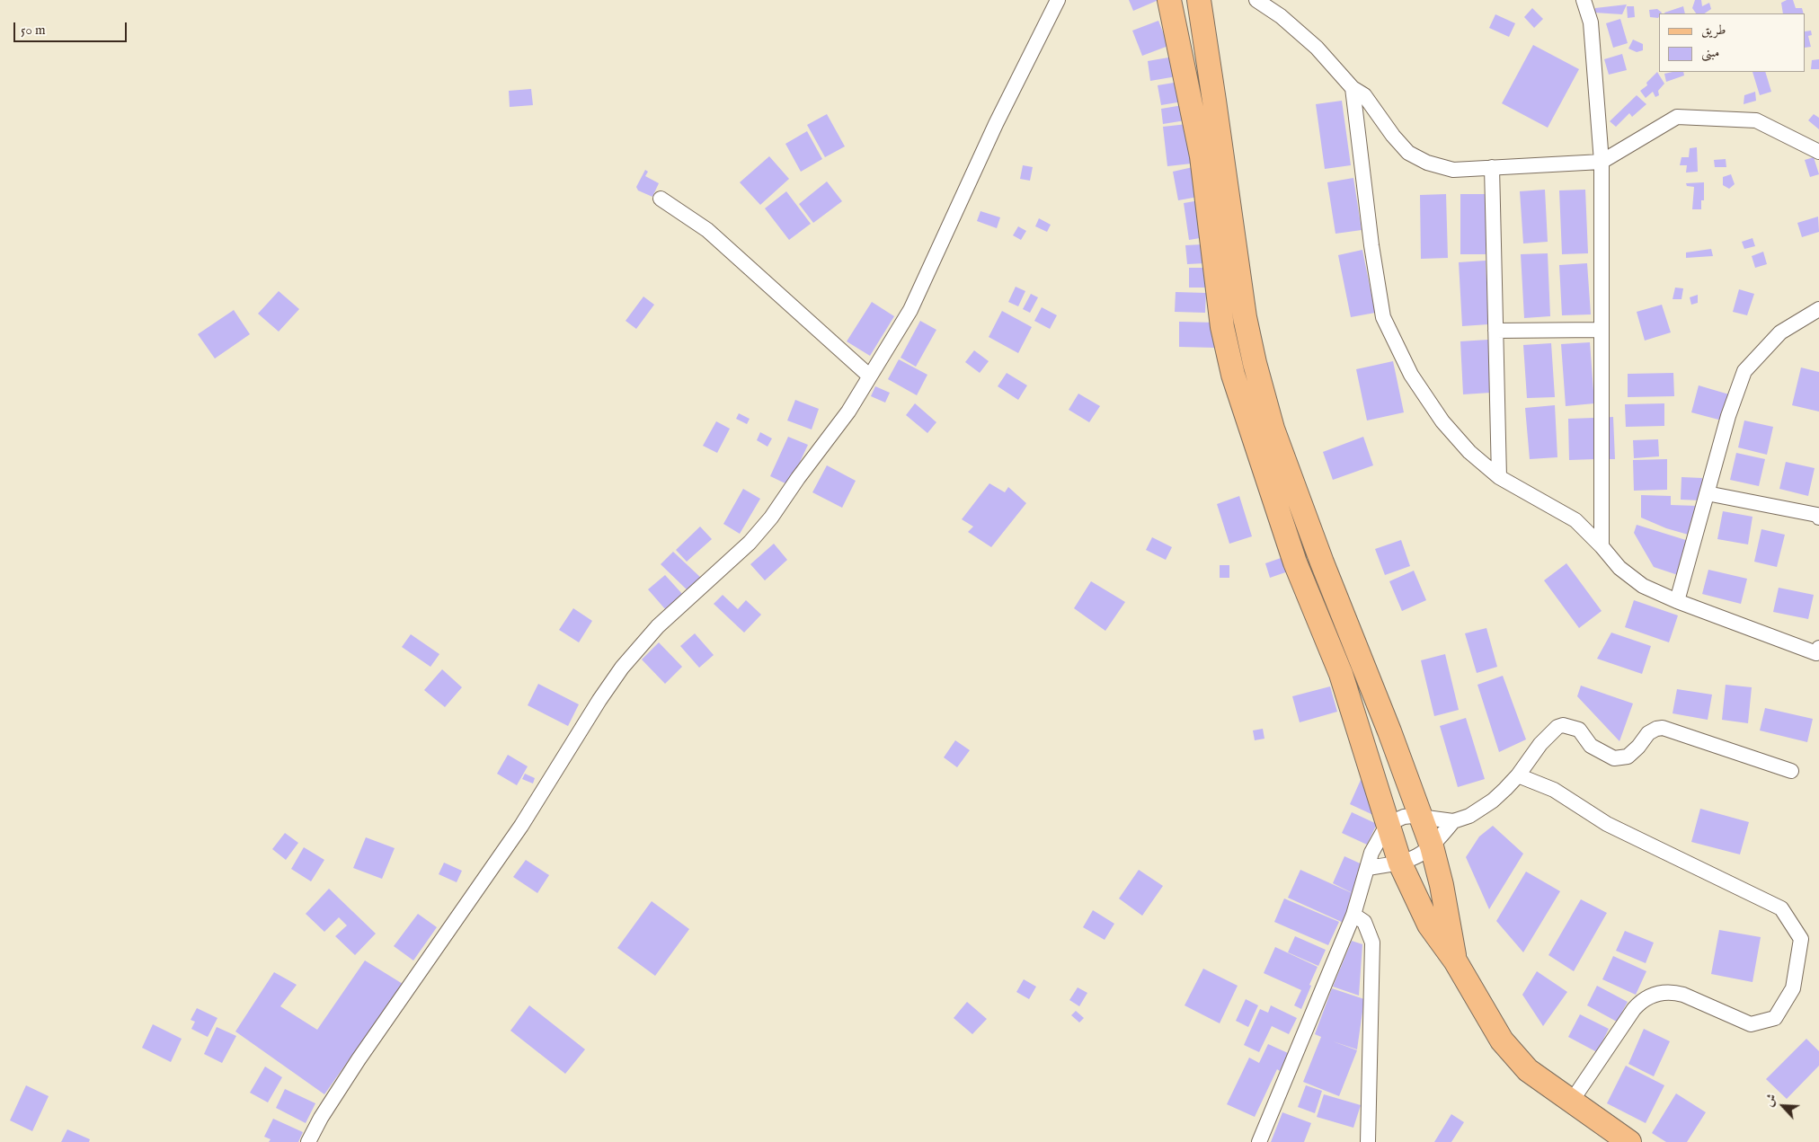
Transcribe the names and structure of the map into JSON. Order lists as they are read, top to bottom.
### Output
{
  "legend": ["طريق", "مبنى"],
  "scale_bar": "50 m",
  "north": "top left"
}
